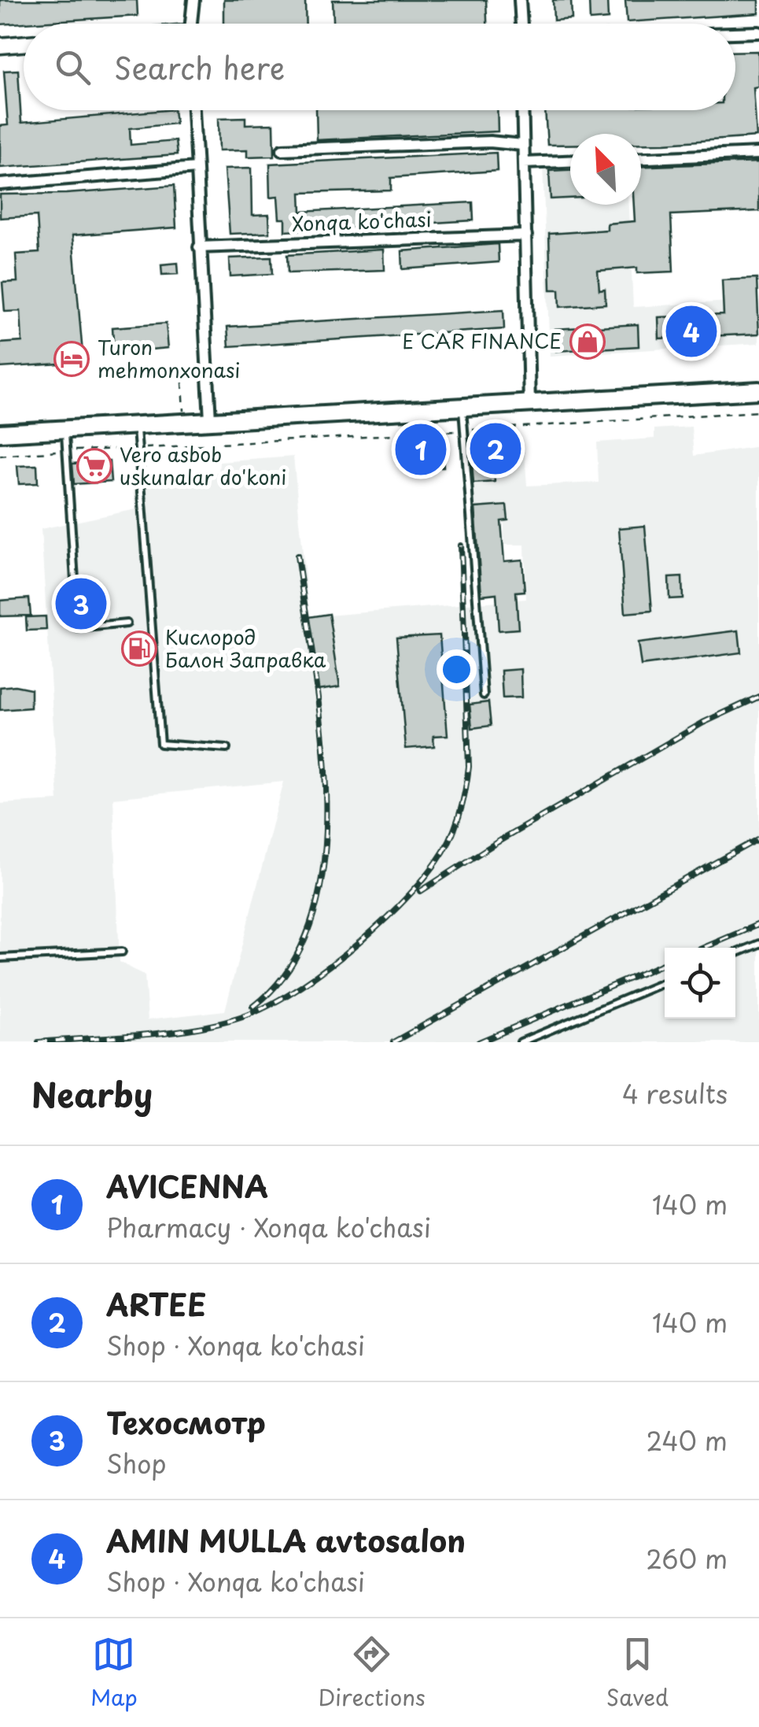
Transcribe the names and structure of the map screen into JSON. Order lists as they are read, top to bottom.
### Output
{
  "streets": {
    "street": ["Xonqa ko'chasi"]
  },
  "places": {
    "shop": ["E CAR FINANCE"],
    "hotel": ["Turon mehmonxonasi"],
    "supermarket": ["Vero asbob uskunalar do'koni"],
    "fuel station": ["Кислород Балон Заправка"]
  },
  "north": "top left",
  "page": {
    "search": "Search here",
    "pins": [
      "4",
      "2",
      "1",
      "3"
    ],
    "heading": ["Nearby", "4 results"],
    "list": [
      {
        "mark": "1",
        "name": "AVICENNA",
        "note": "Pharmacy · Xonqa ko'chasi",
        "value": "140 m"
      },
      {
        "mark": "2",
        "name": "ARTEE",
        "note": "Shop · Xonqa ko'chasi",
        "value": "140 m"
      },
      {
        "mark": "3",
        "name": "Техосмотр",
        "note": "Shop",
        "value": "240 m"
      },
      {
        "mark": "4",
        "name": "AMIN MULLA avtosalon",
        "note": "Shop · Xonqa ko'chasi",
        "value": "260 m"
      }
    ],
    "nav": ["Map", "Directions", "Saved"]
  }
}
